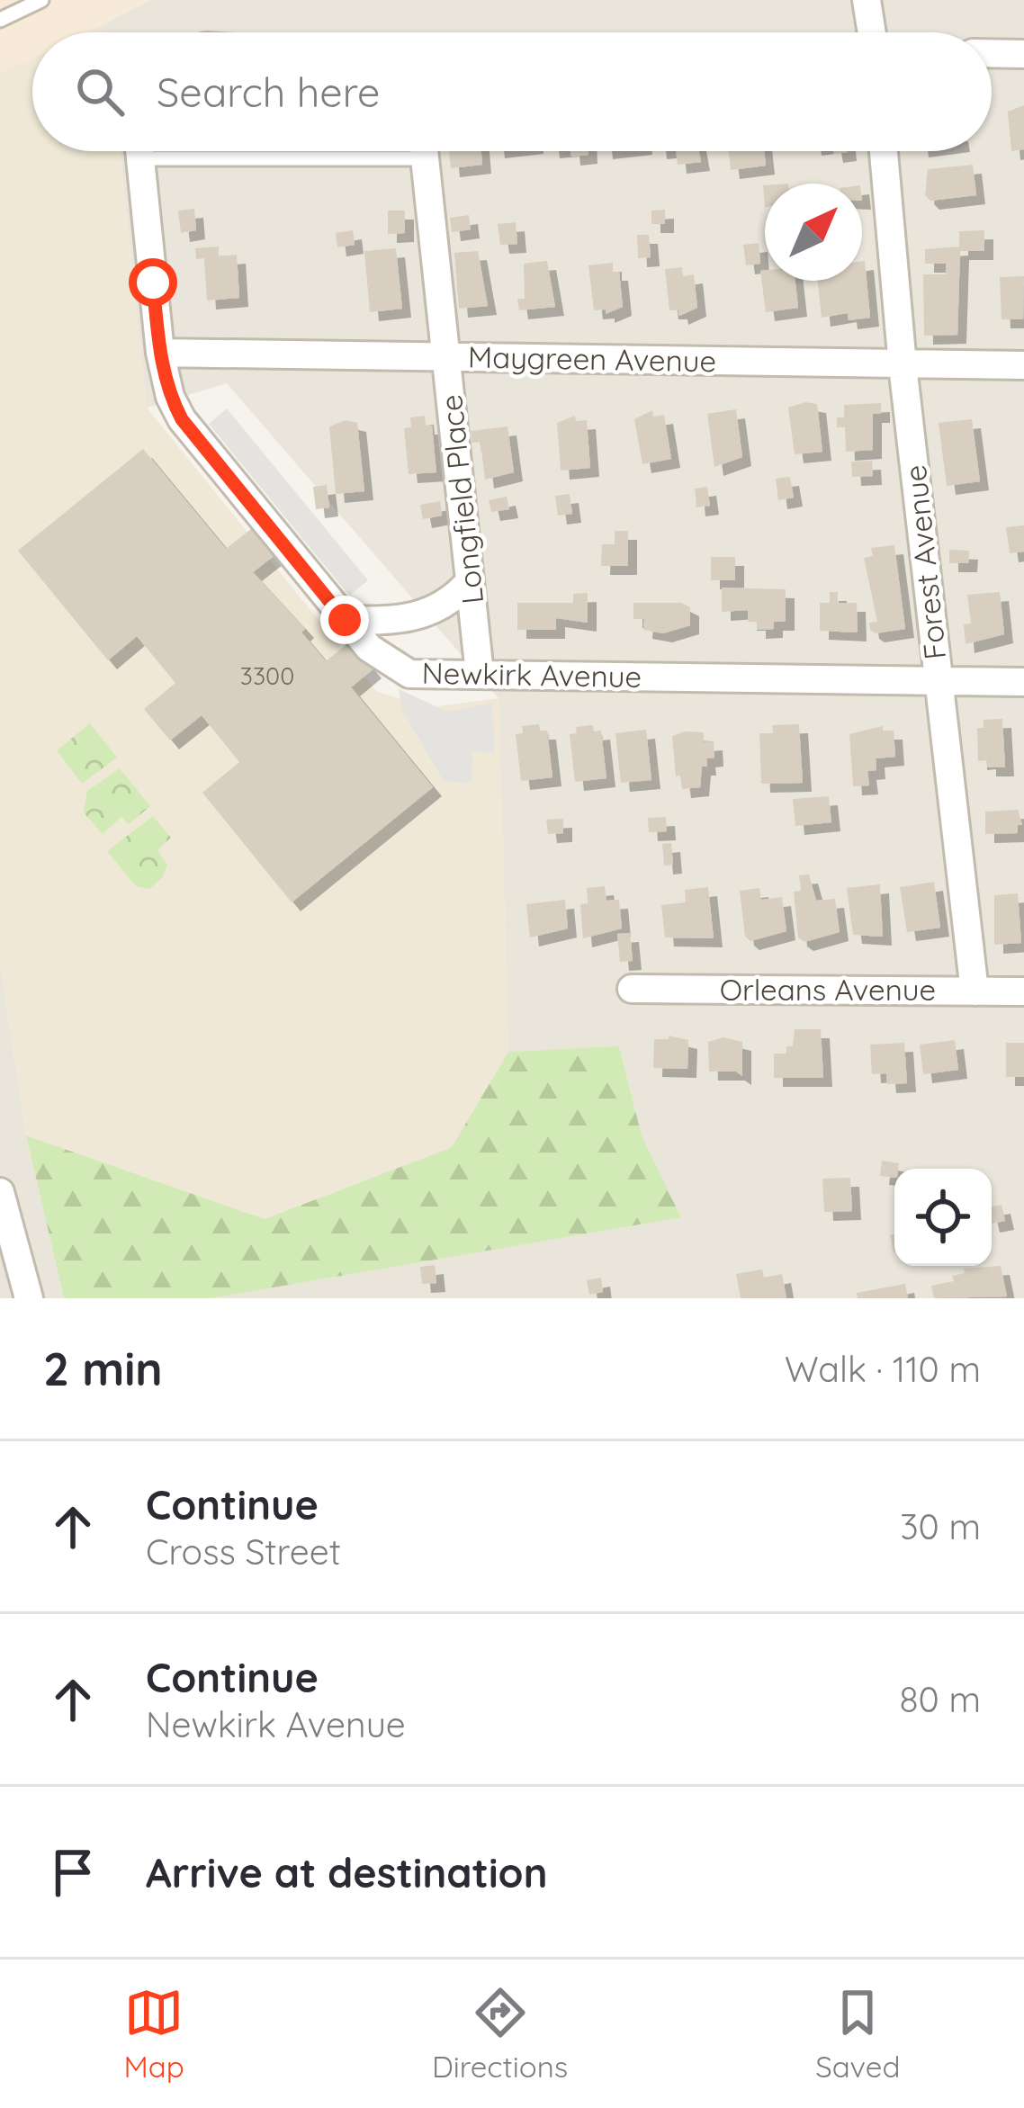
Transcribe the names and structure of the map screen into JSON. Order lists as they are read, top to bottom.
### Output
{
  "streets": {
    "street": [
      "Maygreen Avenue",
      "Longfield Place",
      "Forest Avenue",
      "Newkirk Avenue",
      "Orleans Avenue"
    ]
  },
  "crossings": [
    ["Maygreen Avenue", "Longfield Place"],
    ["Maygreen Avenue", "Forest Avenue"],
    ["Maygreen Avenue", "Newkirk Avenue"],
    ["Longfield Place", "Newkirk Avenue"],
    ["Forest Avenue", "Newkirk Avenue"],
    ["Forest Avenue", "Orleans Avenue"]
  ],
  "house_numbers": ["3300"],
  "north": "top right",
  "page": {
    "search": "Search here",
    "heading": ["2 min", "Walk · 110 m"],
    "list": [
      ["Continue", "Cross Street", "30 m"],
      ["Continue", "Newkirk Avenue", "80 m"],
      "Arrive at destination"
    ],
    "nav": ["Map", "Directions", "Saved"]
  }
}
